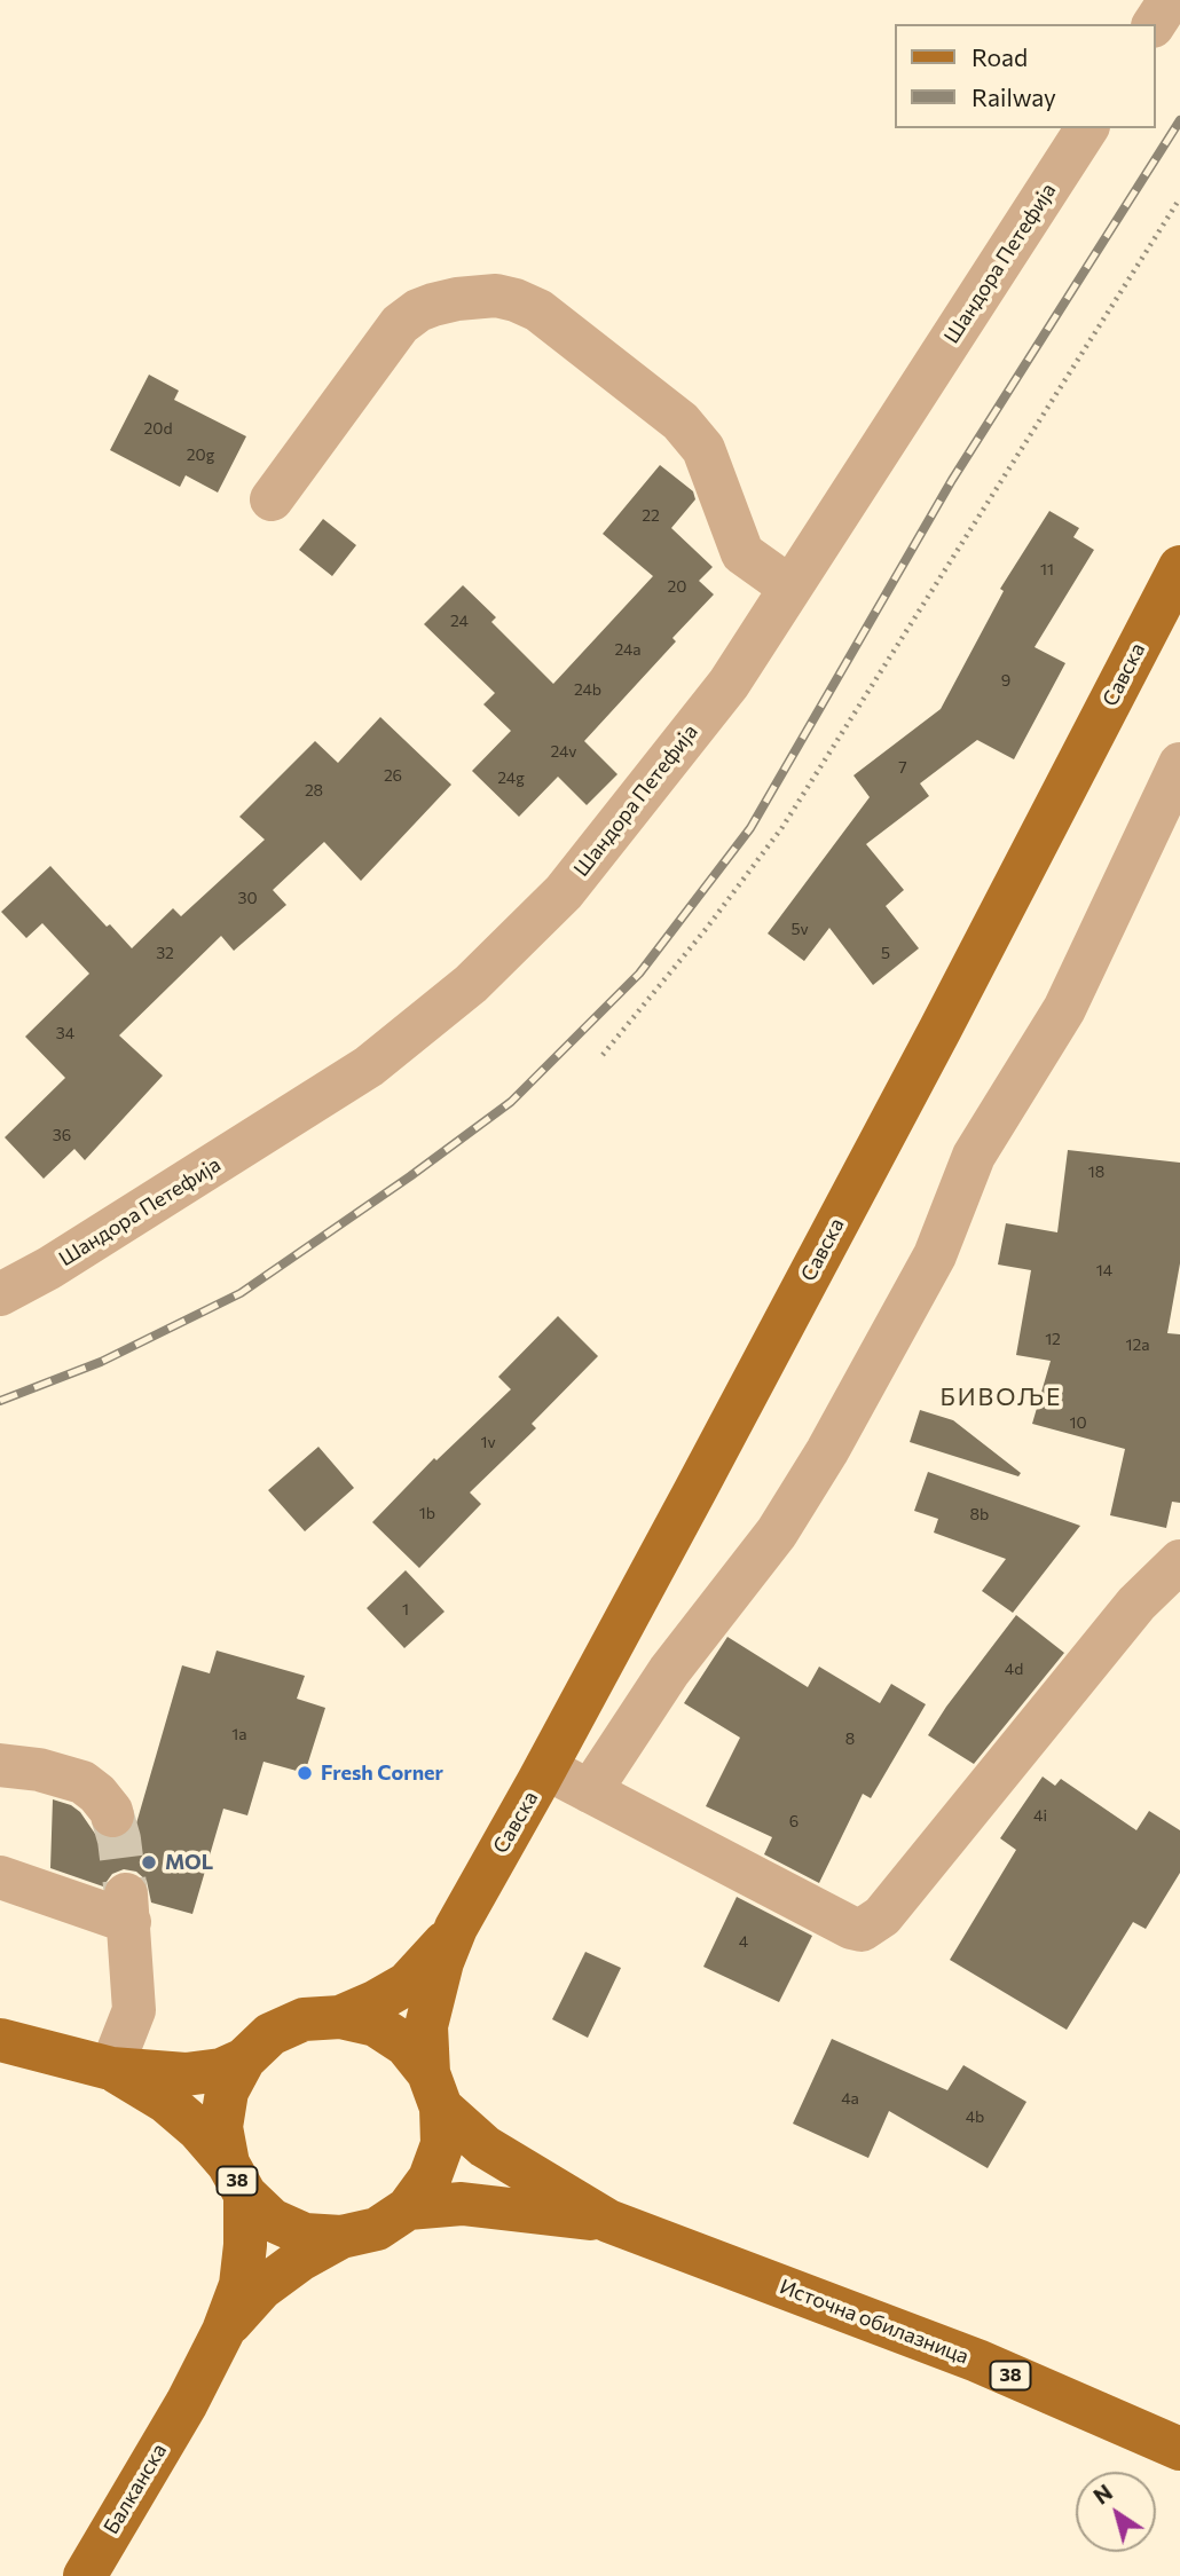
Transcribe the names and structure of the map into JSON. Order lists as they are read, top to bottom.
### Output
{
  "streets": {
    "main road": [
      "Савска",
      "38",
      "Источна обилазница",
      "Балканска"
    ],
    "street": ["Шандора Петефија"]
  },
  "crossings": [
    ["Савска", "38"],
    ["Савска", "Источна обилазница"],
    ["38", "Источна обилазница"]
  ],
  "districts": ["БИВОЉЕ"],
  "places": ["Fresh Corner", "MOL"],
  "house_numbers": [
    "20d",
    "20g",
    "22",
    "11",
    "20",
    "24",
    "24a",
    "9",
    "24b",
    "24v",
    "7",
    "26",
    "24g",
    "28",
    "30",
    "5v",
    "32",
    "5",
    "34",
    "36",
    "18",
    "14",
    "12",
    "12a",
    "10",
    "1v",
    "1b",
    "8b",
    "1",
    "4d",
    "1a",
    "8",
    "4i",
    "6",
    "4",
    "4a",
    "4b"
  ],
  "legend": ["Road", "Railway"],
  "north": "top left"
}
